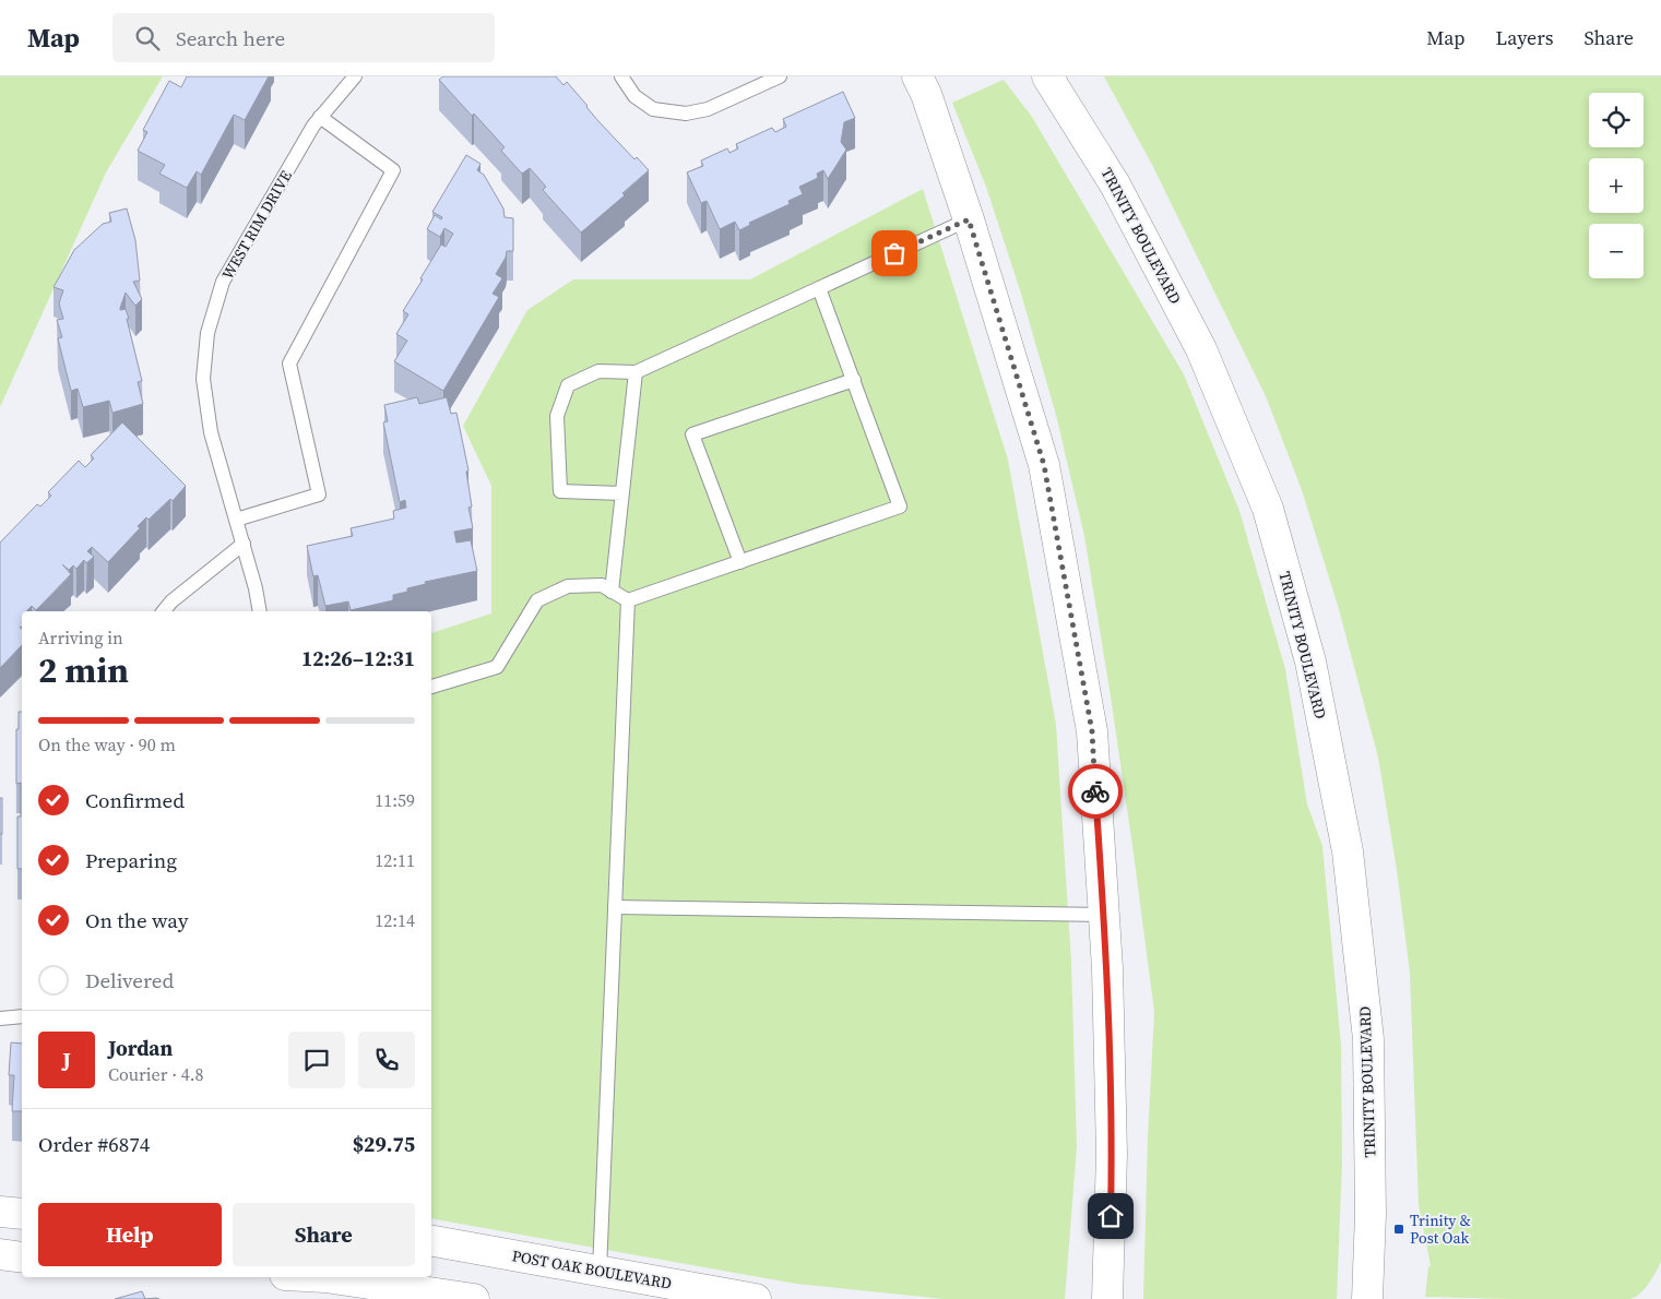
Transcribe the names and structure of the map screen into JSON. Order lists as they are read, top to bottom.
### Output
{
  "streets": {
    "main road": ["TRINITY BOULEVARD", "POST OAK BOULEVARD"],
    "lane": ["WEST RIM DRIVE"]
  },
  "places": {
    "transit": ["Trinity & Post Oak"]
  },
  "page": {
    "header": "Map",
    "search": "Search here",
    "nav": ["Map", "Layers", "Share"],
    "map_buttons": ["+", "−"],
    "heading": ["2 min", "Arriving in", "12:26–12:31"],
    "panel": [
      "Jordan",
      "Courier · 4.8",
      "Order #6874",
      "$29.75"
    ],
    "bar": "On the way · 90 m",
    "list": [
      ["Confirmed", "11:59"],
      ["Preparing", "12:11"],
      ["On the way", "12:14"],
      "Delivered"
    ],
    "round": "J",
    "buttons": ["Help", "Share"]
  }
}
